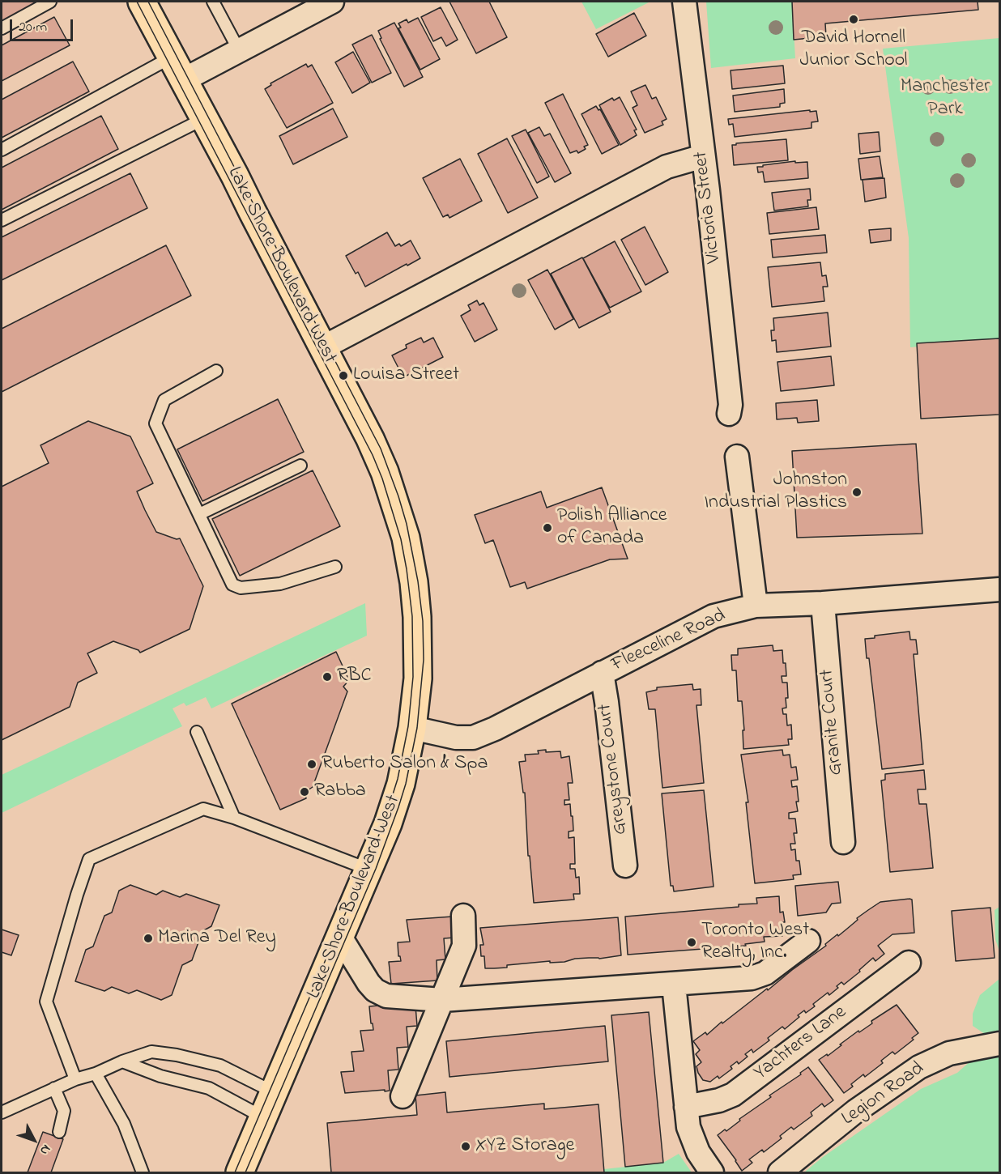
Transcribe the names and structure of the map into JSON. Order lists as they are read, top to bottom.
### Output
{
  "streets": {
    "main road": ["Lake Shore Boulevard West"],
    "street": [
      "Victoria Street",
      "Fleeceline Road",
      "Granite Court",
      "Greystone Court",
      "Yachters Lane",
      "Legion Road"
    ]
  },
  "crossings": [
    ["Lake Shore Boulevard West", "Fleeceline Road"],
    ["Fleeceline Road", "Granite Court"],
    ["Fleeceline Road", "Greystone Court"]
  ],
  "parks": ["Manchester Park"],
  "places": [
    "David Hornell Junior School",
    "Louisa Street",
    "Johnston Industrial Plastics",
    "Polish Alliance of Canada",
    "RBC",
    "Ruberto Salon & Spa",
    "Rabba",
    "Marina Del Rey",
    "Toronto West Realty, Inc.",
    "XYZ Storage"
  ],
  "scale_bar": "20 m",
  "north": "bottom right"
}
